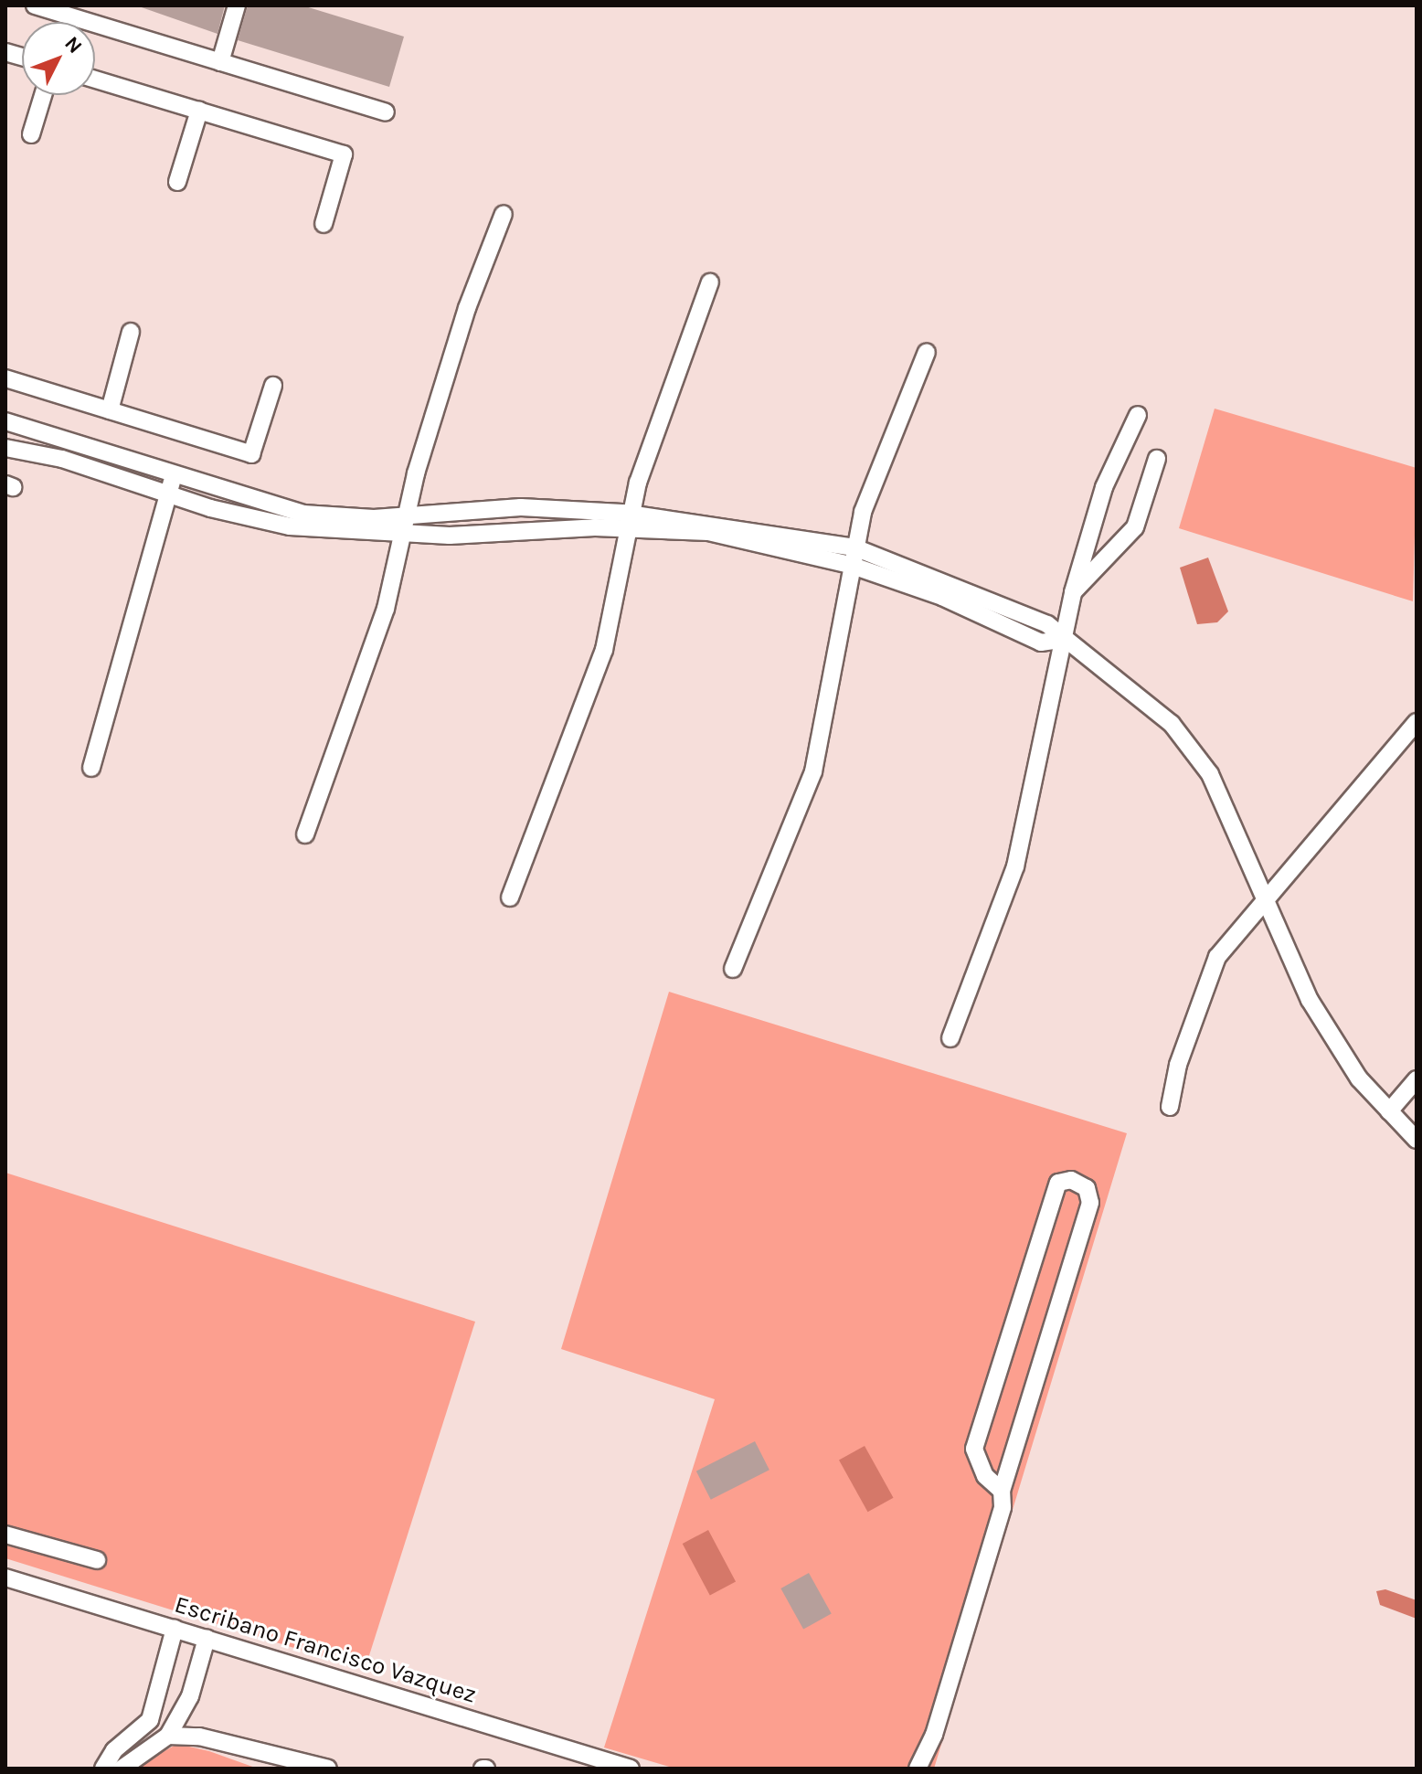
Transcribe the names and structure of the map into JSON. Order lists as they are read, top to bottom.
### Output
{
  "streets": {
    "street": ["Escribano Francisco Vazquez"]
  },
  "north": "top right"
}
